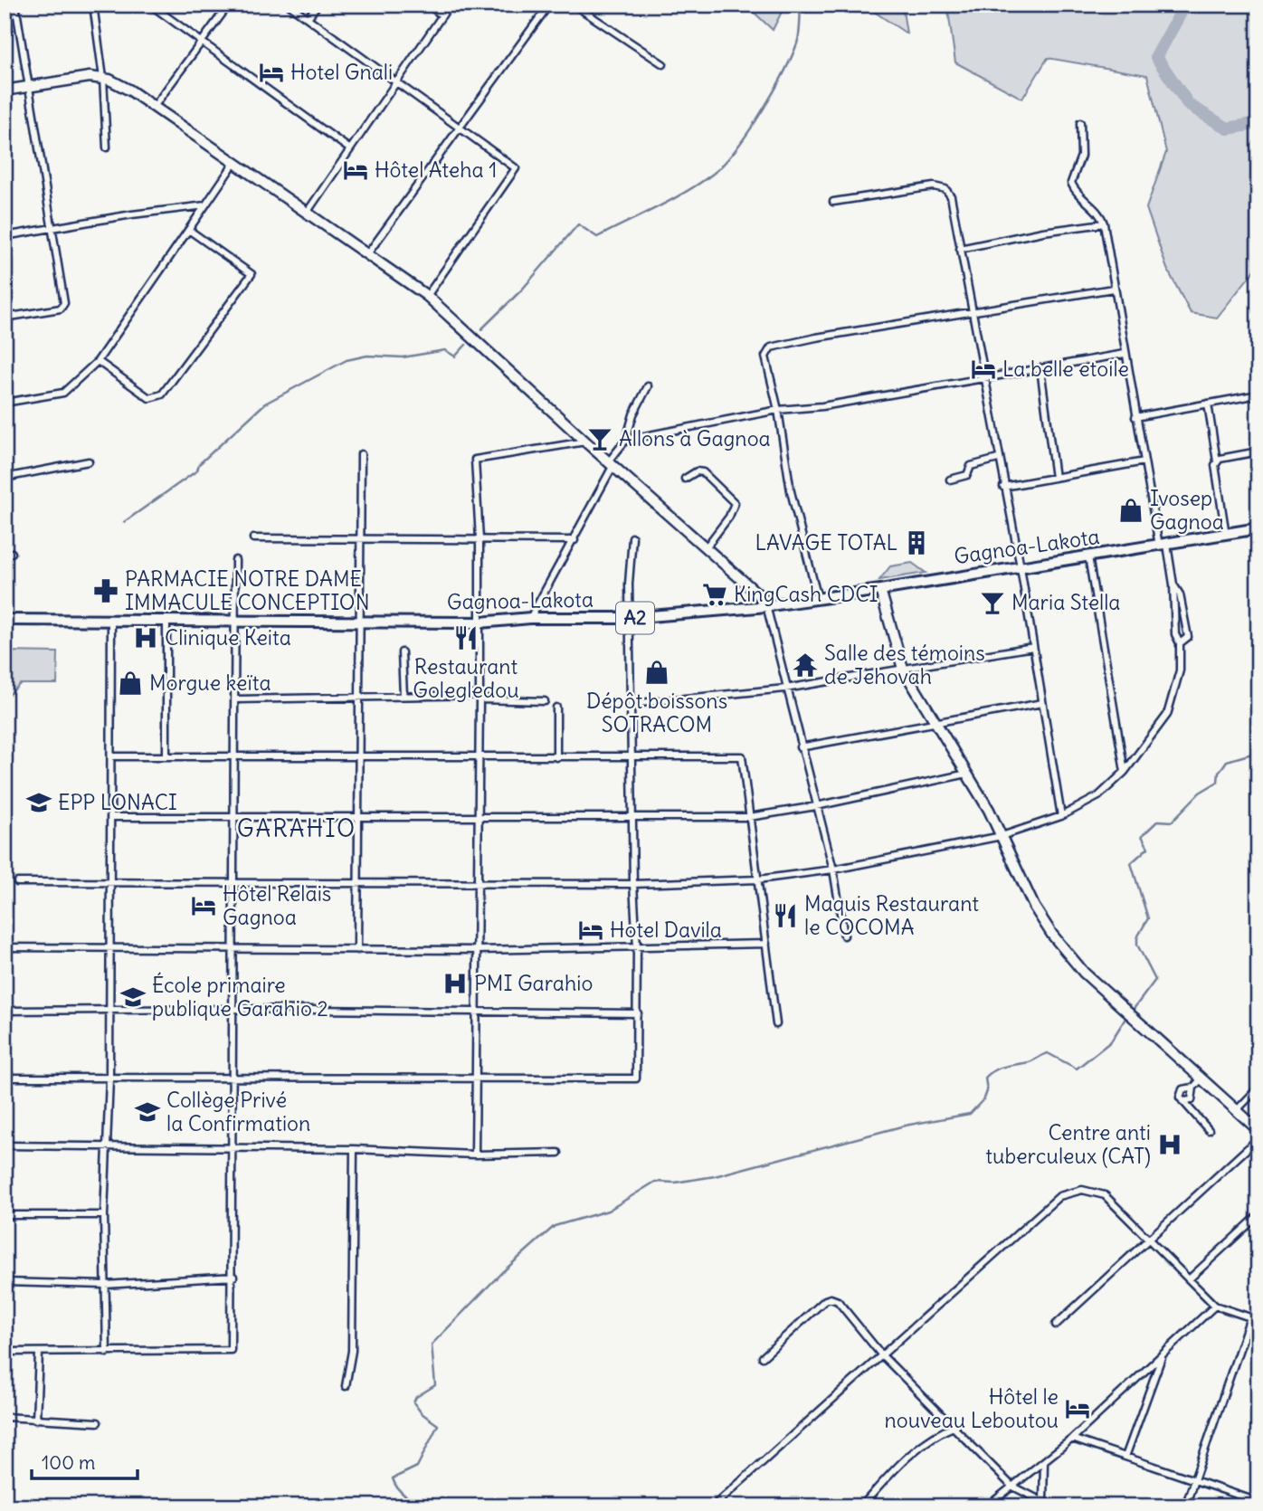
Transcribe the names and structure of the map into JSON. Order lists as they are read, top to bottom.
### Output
{
  "streets": {
    "main road": ["Gagnoa-Lakota", "A2"]
  },
  "districts": ["GARAHIO"],
  "places": {
    "hotel": [
      "Hotel Gnali",
      "Hôtel Ateha 1",
      "La belle etoile",
      "Hôtel Relais Gagnoa",
      "Hotel Davila",
      "Hôtel le nouveau Leboutou"
    ],
    "bar": ["Allons à Gagnoa", "Maria Stella"],
    "shop": ["Ivosep Gagnoa", "Dépôt boissons SOTRACOM", "Morgue keïta"],
    "building": ["LAVAGE TOTAL"],
    "pharmacy": ["PARMACIE NOTRE DAME IMMACULE CONCEPTION"],
    "supermarket": ["KingCash CDCI"],
    "hospital": ["Clinique Keita", "PMI Garahio", "Centre anti tuberculeux (CAT)"],
    "restaurant": ["Restaurant Golegledou", "Maquis Restaurant le COCOMA"],
    "temple": ["Salle des témoins de Jehovah"],
    "school or university": ["EPP LONACI", "École primaire publique Garahio 2", "Collège Privé la Confirmation"]
  },
  "scale_bar": "100 m"
}
